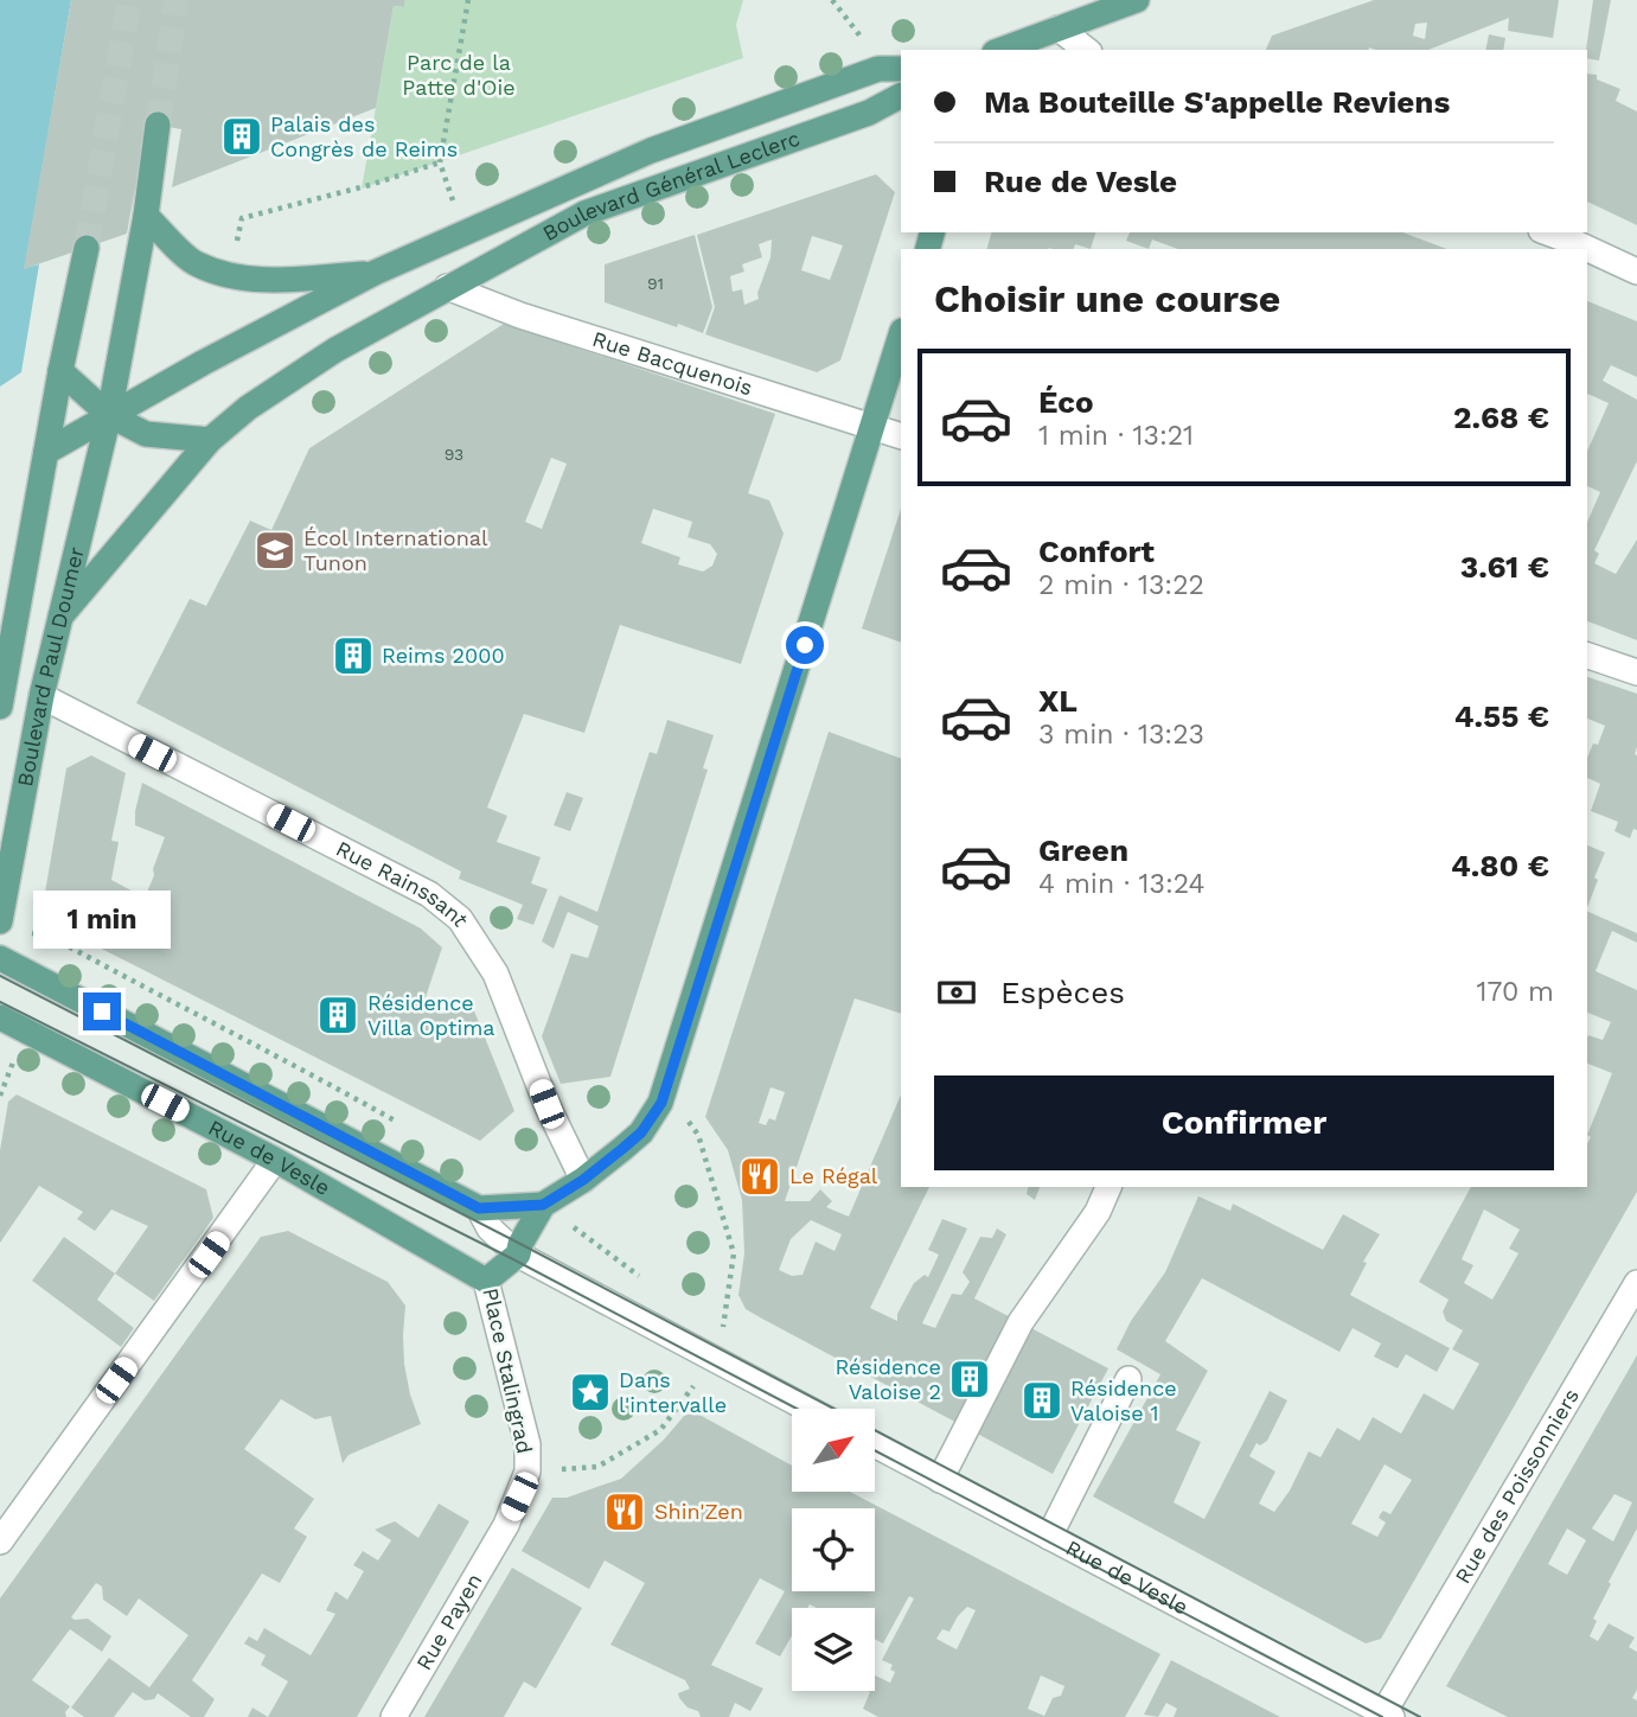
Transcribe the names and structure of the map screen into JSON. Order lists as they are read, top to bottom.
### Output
{
  "streets": {
    "main road": [
      "Boulevard Général Leclerc",
      "Boulevard Paul Doumer",
      "Rue de Vesle",
      "Place Stalingrad"
    ],
    "street": [
      "Rue Bacquenois",
      "Rue Rainssant",
      "Rue des Poissonniers",
      "Rue Payen"
    ]
  },
  "crossings": [
    ["Boulevard Général Leclerc", "Rue Bacquenois"],
    ["Boulevard Général Leclerc", "Boulevard Paul Doumer"],
    ["Rue Bacquenois", "Place Stalingrad"],
    ["Boulevard Paul Doumer", "Rue Rainssant"],
    ["Rue Rainssant", "Place Stalingrad"],
    ["Rue de Vesle", "Place Stalingrad"],
    ["Rue de Vesle", "Rue des Poissonniers"],
    ["Place Stalingrad", "Rue Payen"]
  ],
  "parks": ["Parc de la Patte d'Oie"],
  "places": {
    "building": [
      "Palais des Congrès de Reims",
      "Reims 2000",
      "Résidence Villa Optima",
      "Résidence Valoise 2",
      "Résidence Valoise 1"
    ],
    "school or university": ["Écol International Tunon"],
    "restaurant": ["Le Régal", "Shin'Zen"],
    "place": ["Dans l'intervalle"]
  },
  "house_numbers": ["91", "93"],
  "north": "top right",
  "page": {
    "banner": ["Ma Bouteille S'appelle Reviens", "Rue de Vesle"],
    "heading": "Choisir une course",
    "list": [
      {
        "name": "Éco",
        "note": "1 min · 13:21",
        "value": "2.68 €"
      },
      {
        "name": "Confort",
        "note": "2 min · 13:22",
        "value": "3.61 €"
      },
      {
        "name": "XL",
        "note": "3 min · 13:23",
        "value": "4.55 €"
      },
      {
        "name": "Green",
        "note": "4 min · 13:24",
        "value": "4.80 €"
      }
    ],
    "bubble": "1 min",
    "pay": ["Espèces", "170 m"],
    "buttons": "Confirmer"
  }
}
